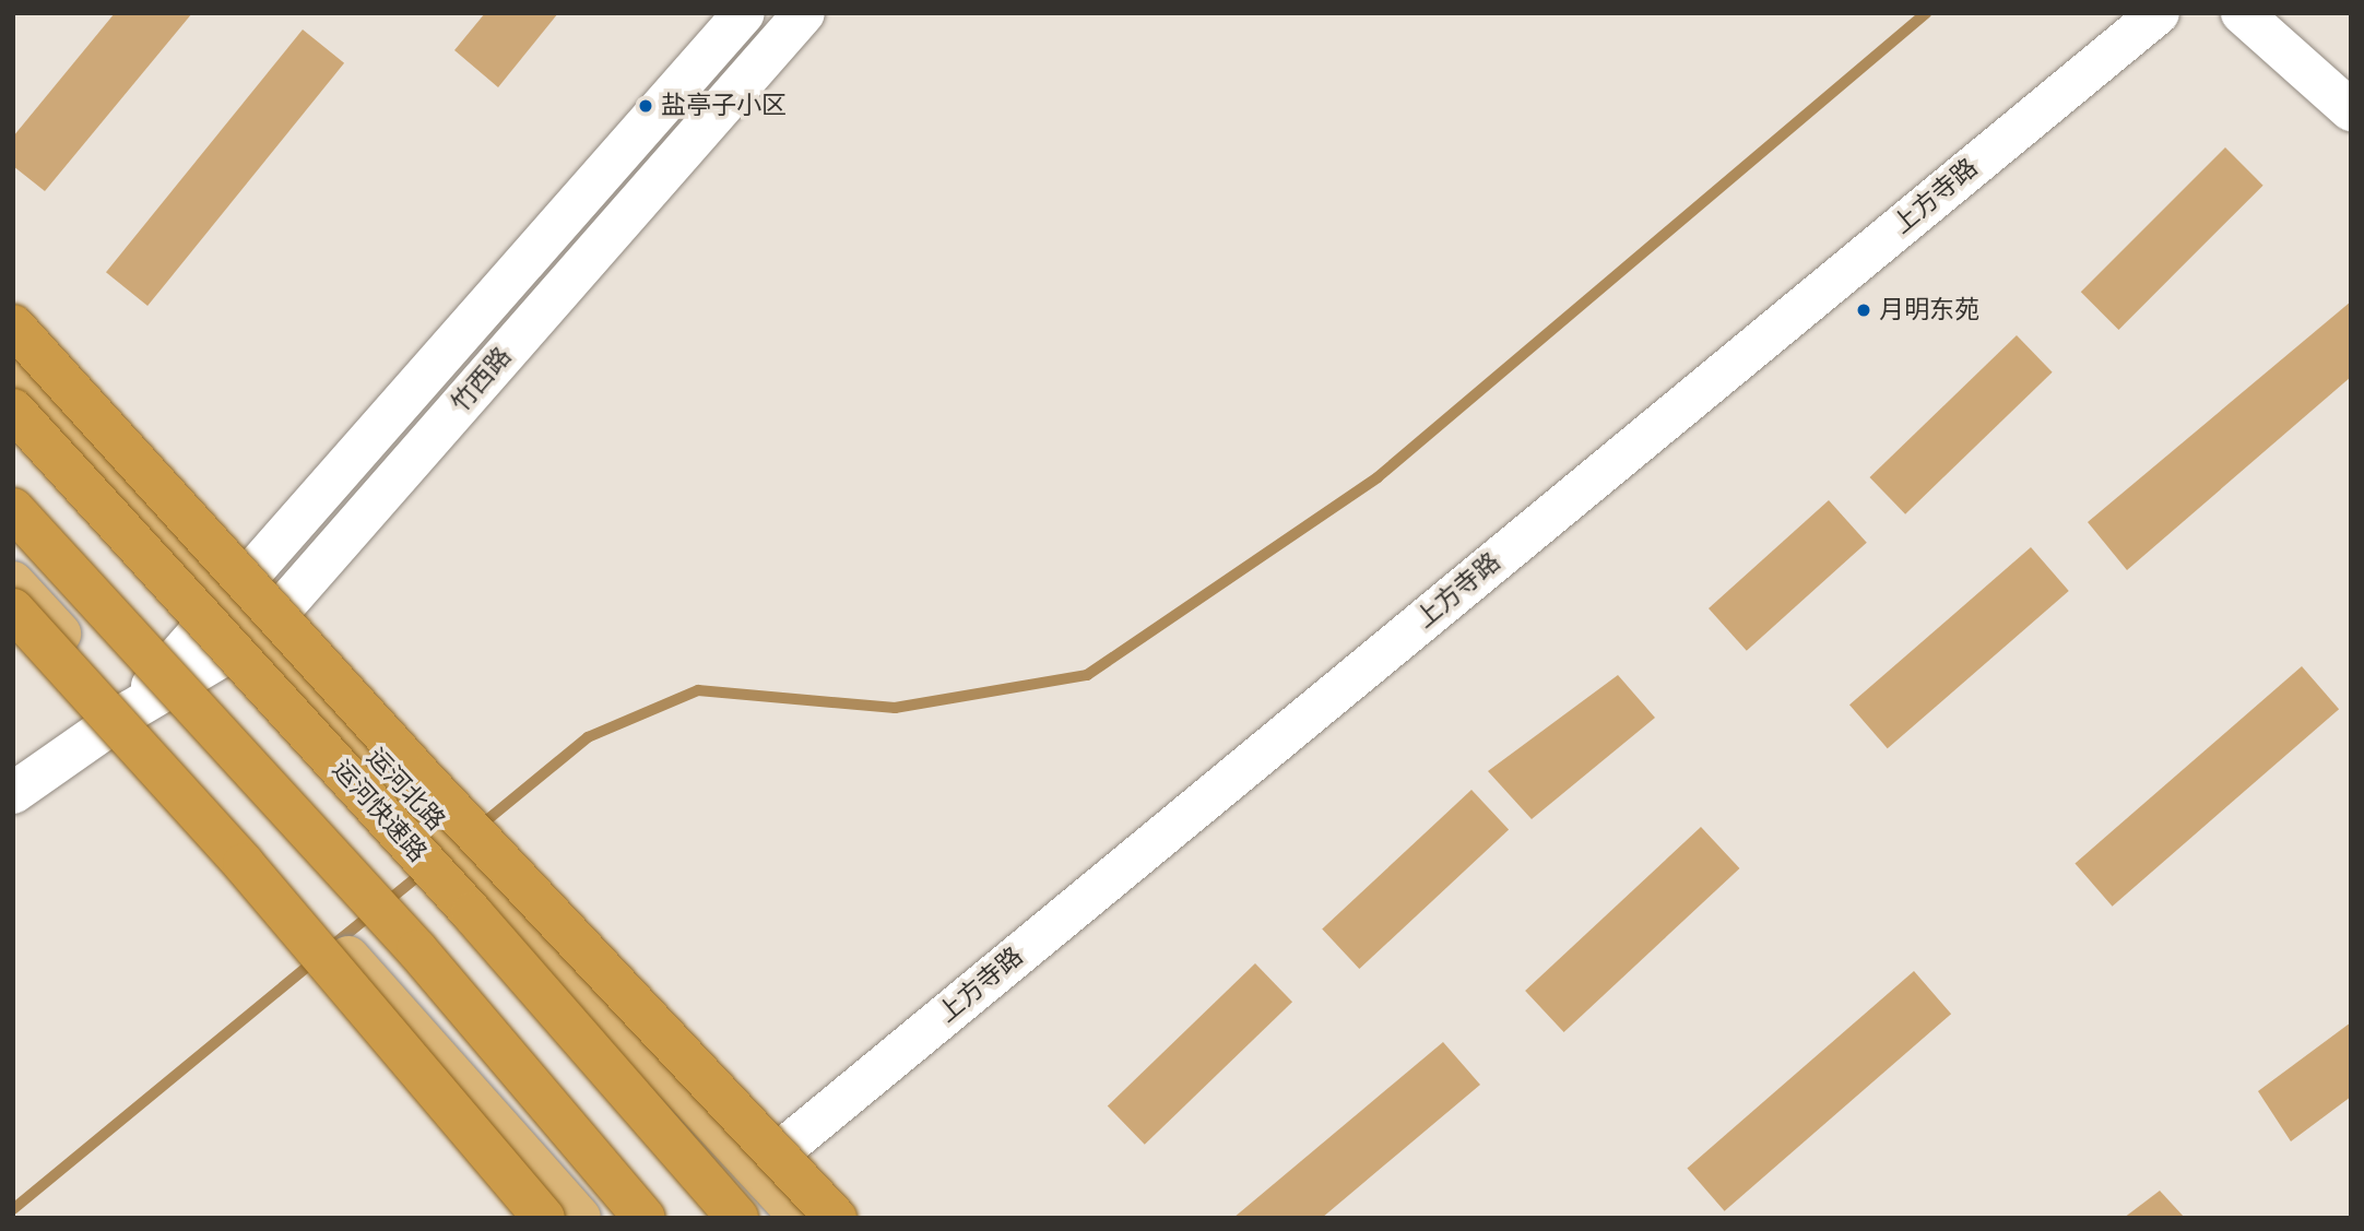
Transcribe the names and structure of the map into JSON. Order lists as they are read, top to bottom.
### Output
{
  "streets": {
    "highway": ["运河快速路"],
    "main road": ["运河北路"],
    "street": ["上方寺路", "竹西路"]
  },
  "crossings": [
    ["上方寺路", "运河北路"],
    ["竹西路", "运河北路"]
  ],
  "places": ["盐亭子小区", "月明东苑"]
}
